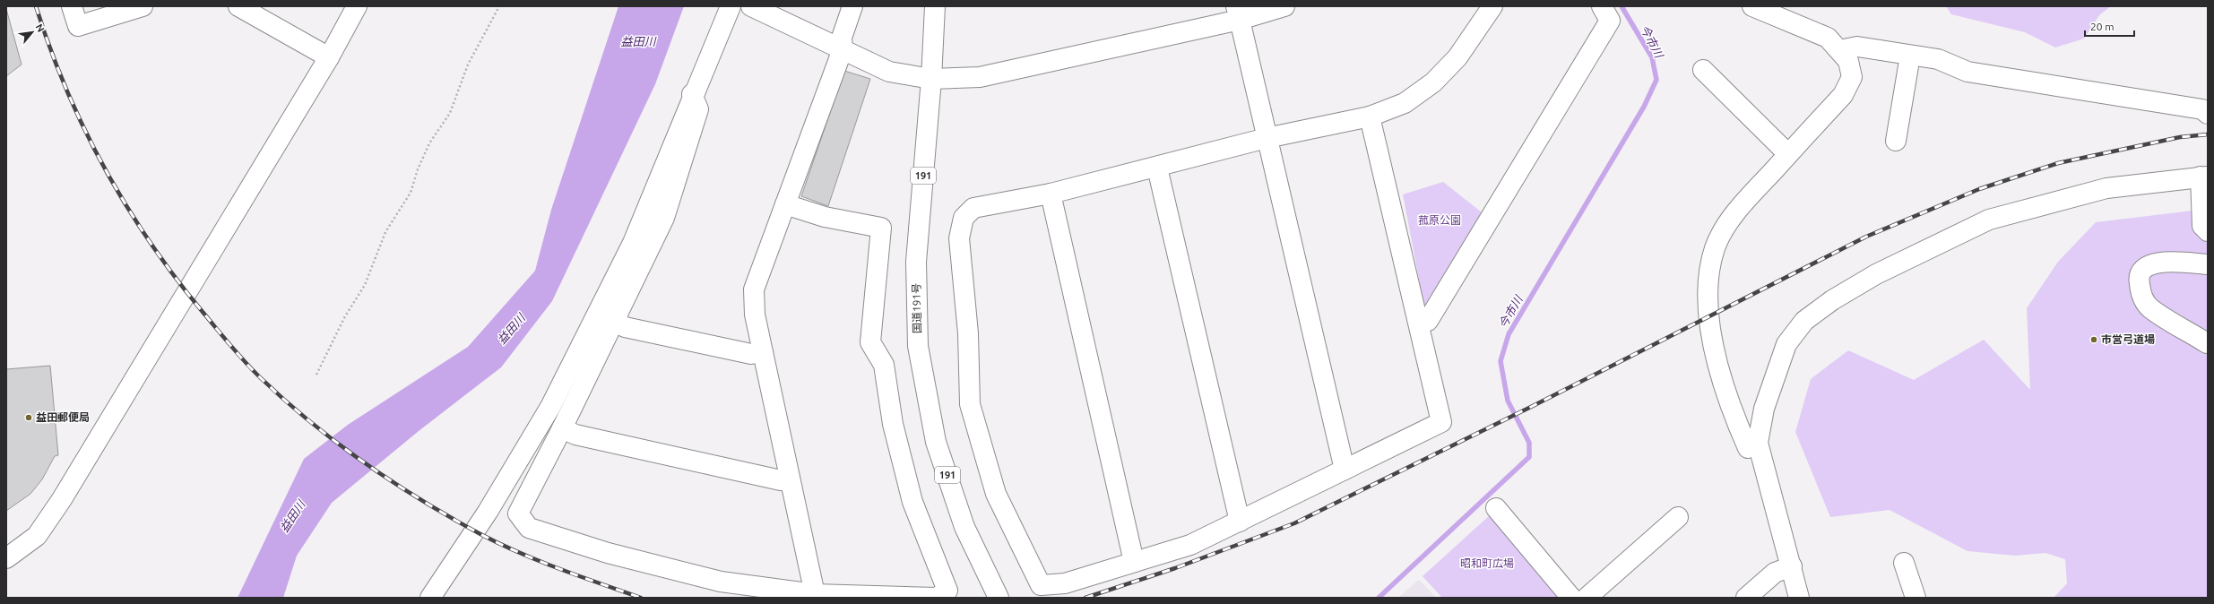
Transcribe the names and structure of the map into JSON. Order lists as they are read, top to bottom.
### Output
{
  "streets": {
    "main road": ["191", "国道191号"]
  },
  "water": ["益田川", "今市川"],
  "parks": ["菰原公園", "昭和町広場"],
  "places": ["市営弓道場", "益田郵便局"],
  "scale_bar": "20 m",
  "north": "top right"
}
